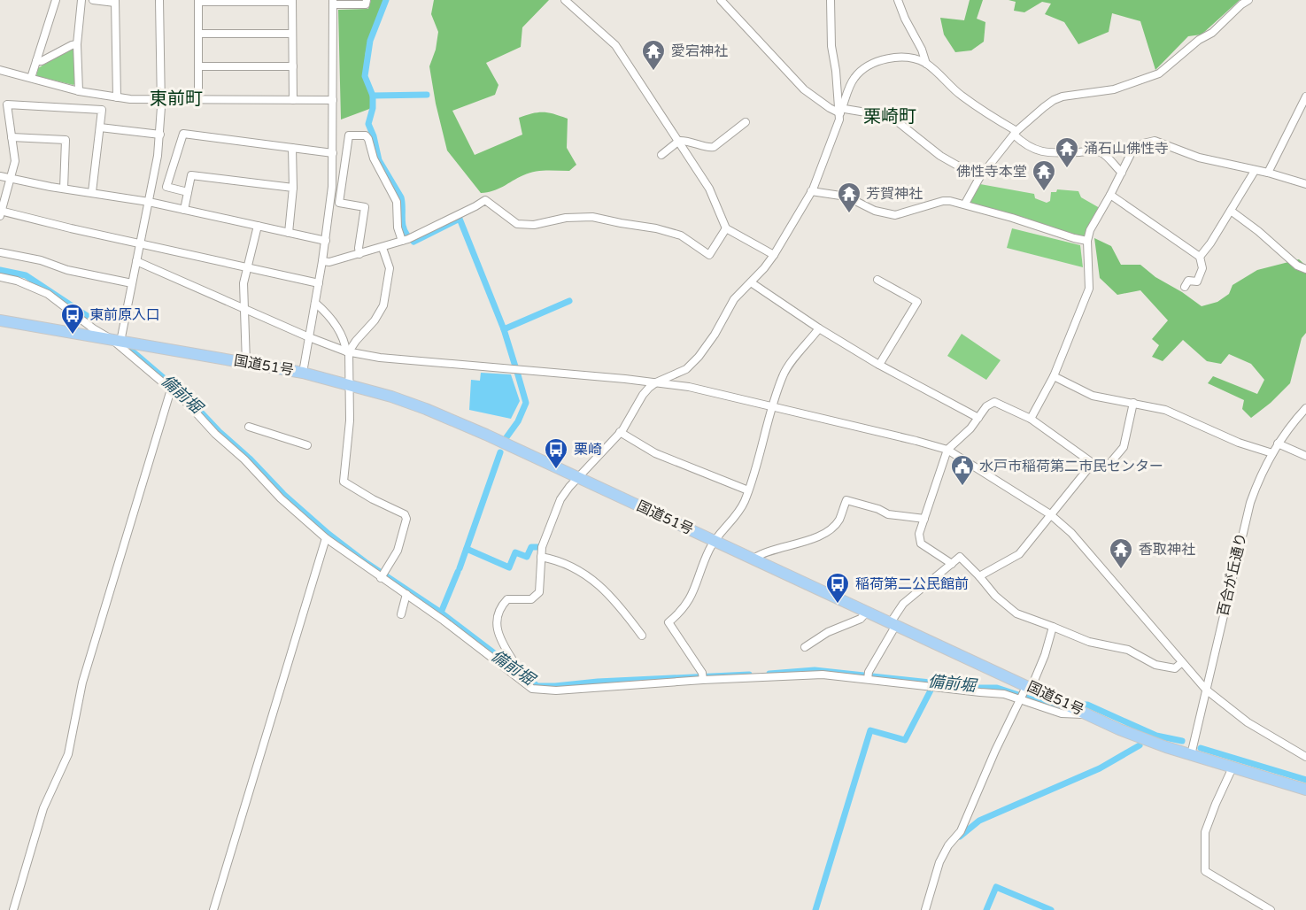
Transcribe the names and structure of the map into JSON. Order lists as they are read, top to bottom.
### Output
{
  "streets": {
    "highway": ["国道51号"],
    "street": ["百合が丘通り"]
  },
  "crossings": [
    ["国道51号", "百合が丘通り"]
  ],
  "districts": ["東前町", "栗崎町"],
  "water": ["備前堀"],
  "places": {
    "temple": [
      "愛宕神社",
      "涌石山佛性寺",
      "佛性寺本堂",
      "芳賀神社",
      "香取神社"
    ],
    "bus stop": ["東前原入口", "栗崎", "稲荷第二公民館前"],
    "public building": ["水戸市稲荷第二市民センター"]
  }
}
